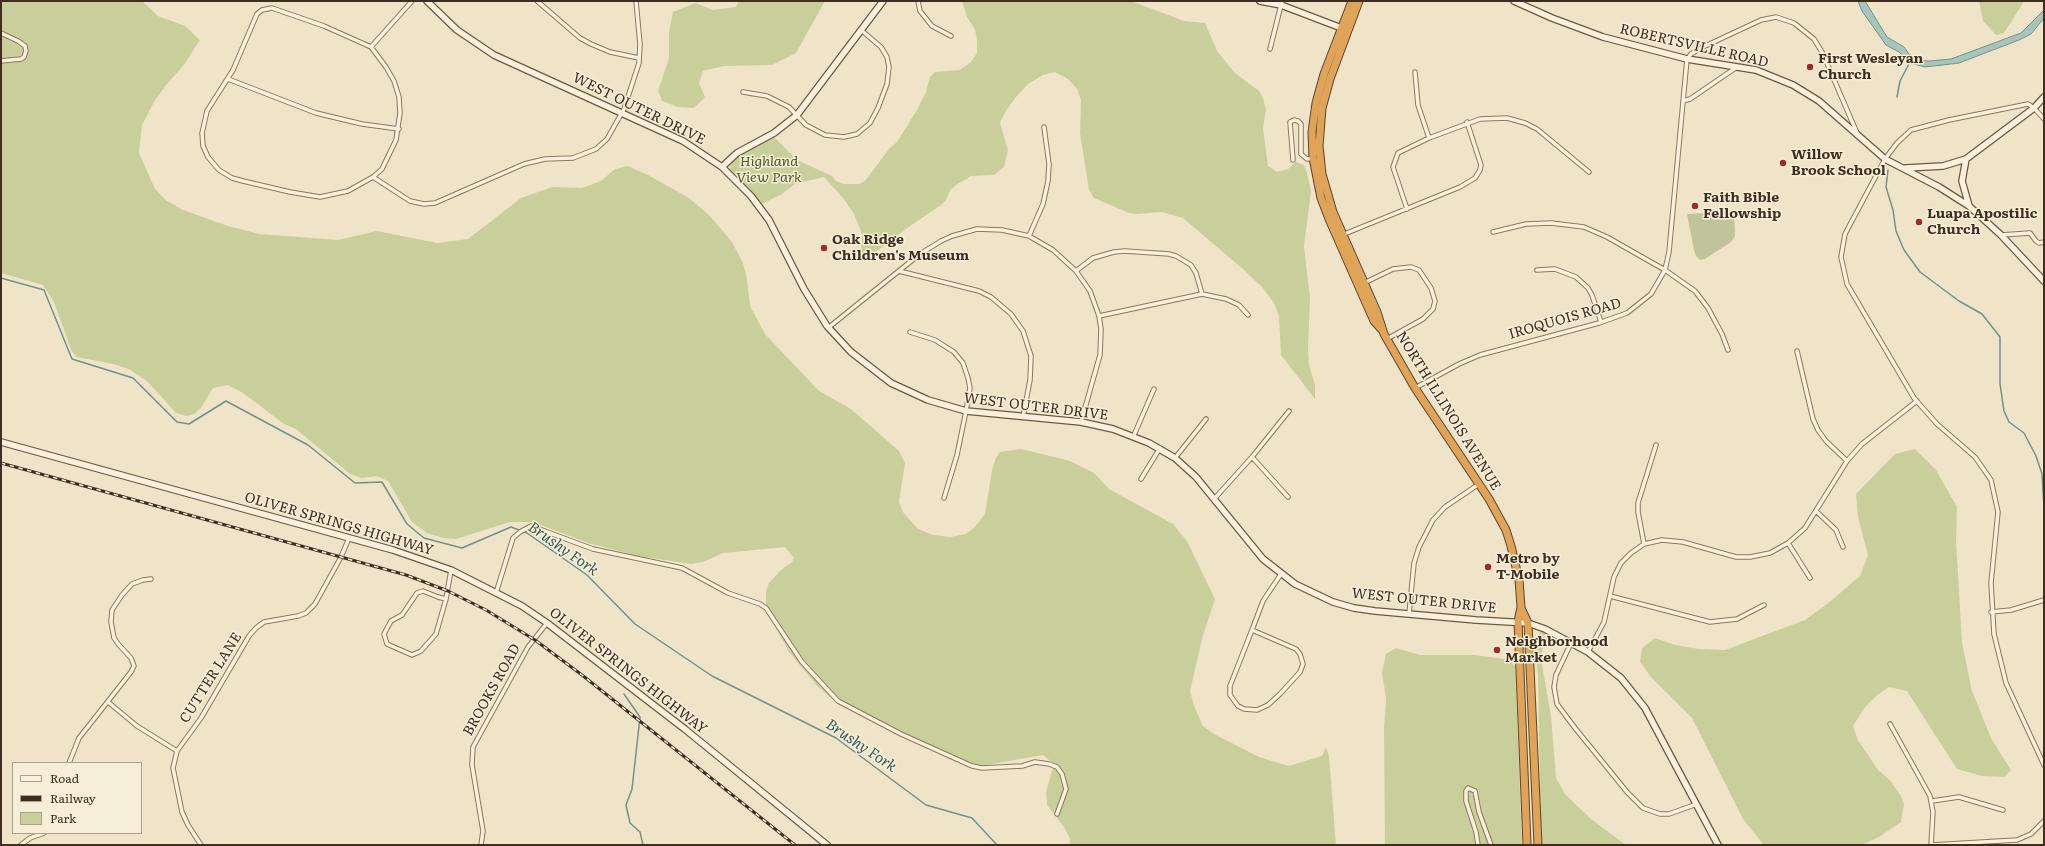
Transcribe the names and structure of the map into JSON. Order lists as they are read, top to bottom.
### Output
{
  "streets": {
    "highway": ["NORTH ILLINOIS AVENUE"],
    "street": [
      "ROBERTSVILLE ROAD",
      "WEST OUTER DRIVE",
      "IROQUOIS ROAD",
      "OLIVER SPRINGS HIGHWAY",
      "CUTTER LANE",
      "BROOKS ROAD"
    ]
  },
  "crossings": [
    ["ROBERTSVILLE ROAD", "IROQUOIS ROAD"],
    ["IROQUOIS ROAD", "NORTH ILLINOIS AVENUE"],
    ["OLIVER SPRINGS HIGHWAY", "CUTTER LANE"],
    ["OLIVER SPRINGS HIGHWAY", "BROOKS ROAD"]
  ],
  "water": ["Brushy Fork"],
  "parks": ["Highland View Park"],
  "places": [
    "First Wesleyan Church",
    "Willow Brook School",
    "Faith Bible Fellowship",
    "Luapa Apostilic Church",
    "Oak Ridge Children's Museum",
    "Metro by T-Mobile",
    "Neighborhood Market"
  ],
  "legend": ["Road", "Railway", "Park"]
}
